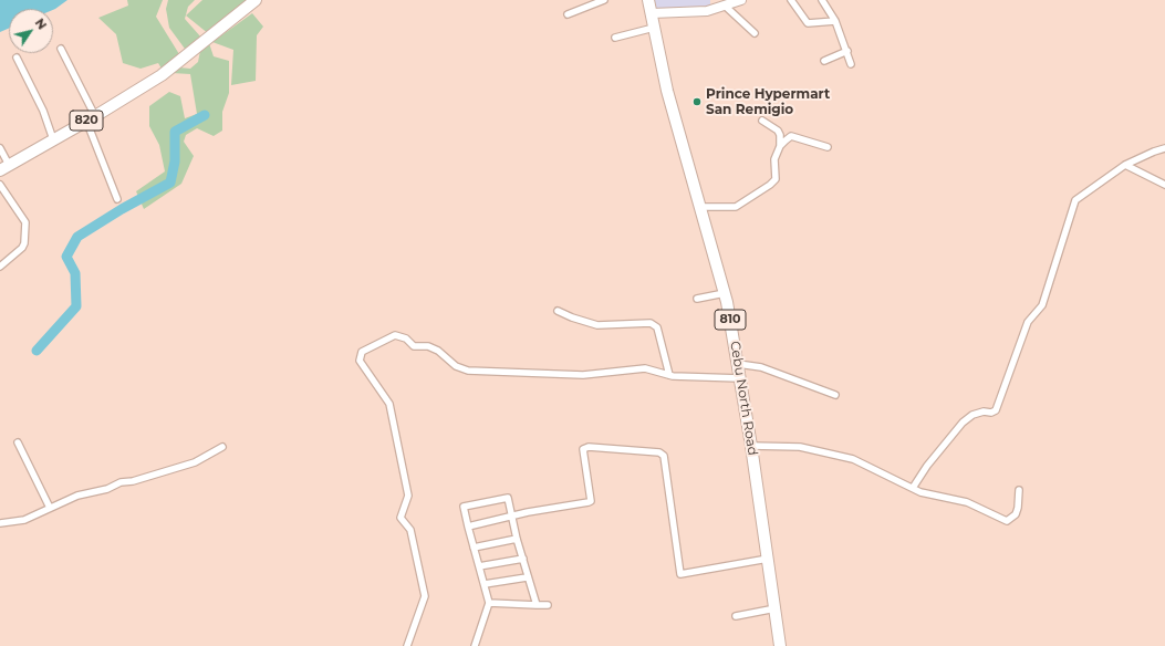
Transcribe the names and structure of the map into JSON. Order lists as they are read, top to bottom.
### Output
{
  "streets": {
    "highway": ["820", "810", "Cebu North Road"]
  },
  "places": ["Prince Hypermart San Remigio"],
  "north": "top right"
}
